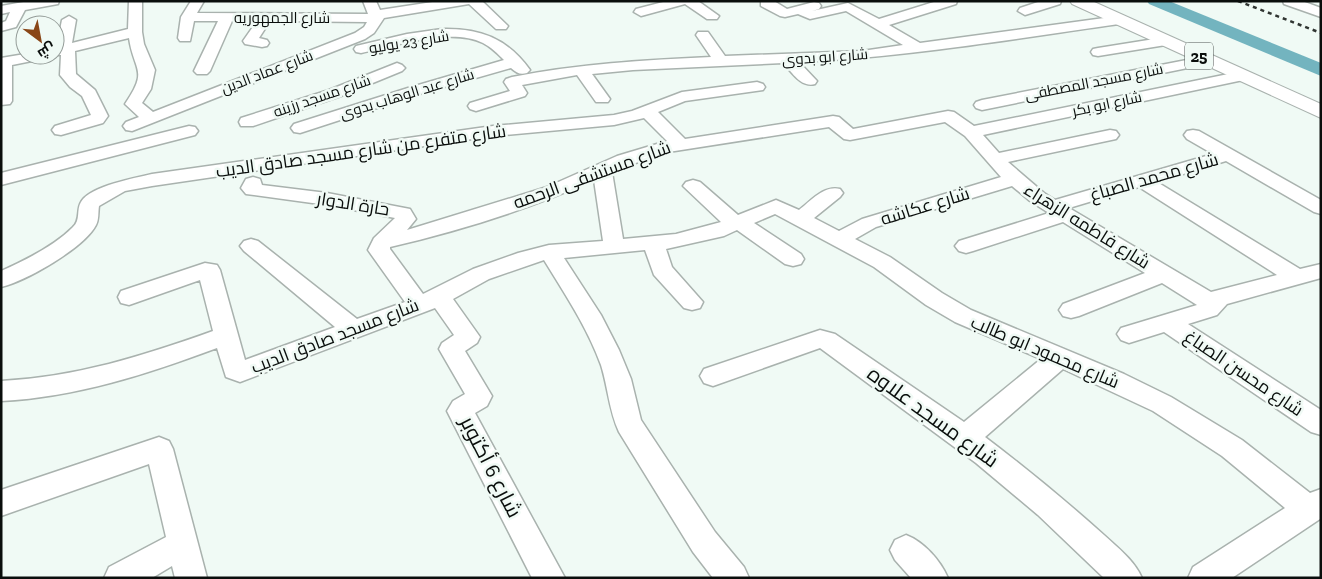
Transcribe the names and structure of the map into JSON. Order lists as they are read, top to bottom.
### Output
{
  "streets": {
    "highway": ["25"],
    "street": [
      "شارع الجمهوريه",
      "شارع 23 يوليو",
      "شارع ابو بدوى",
      "شارع عماد الدين",
      "شارع مسجد المصطفى",
      "شارع عبد الوهاب بدوى",
      "شارع مسجد رزينه",
      "شارع ابو بكر",
      "شارع متفرع من شارع مسجد صادق الديب",
      "شارع مستشفى الرحمه",
      "شارع محمد الصباغ",
      "حارة الدوار",
      "شارع عكاشه",
      "شارع فاطمه الزهراء",
      "شارع مسجد صادق الديب",
      "شارع محمود ابو طالب",
      "شارع محسن الصباغ",
      "شارع مسجد علاوه",
      "شارع 6 أكتوبر"
    ]
  },
  "crossings": [
    ["شارع الجمهوريه", "شارع عماد الدين"],
    ["شارع 23 يوليو", "شارع ابو بدوى"],
    ["شارع 23 يوليو", "شارع عبد الوهاب بدوى"],
    ["شارع 23 يوليو", "شارع مسجد رزينه"],
    ["25", "شارع ابو بدوى"],
    ["25", "شارع مسجد المصطفى"],
    ["25", "شارع ابو بكر"],
    ["شارع ابو بكر", "شارع فاطمه الزهراء"],
    ["شارع مستشفى الرحمه", "حارة الدوار"],
    ["شارع مستشفى الرحمه", "شارع فاطمه الزهراء"],
    ["شارع محمد الصباغ", "شارع فاطمه الزهراء"],
    ["حارة الدوار", "شارع مسجد صادق الديب"],
    ["حارة الدوار", "شارع 6 أكتوبر"],
    ["شارع عكاشه", "شارع فاطمه الزهراء"],
    ["شارع عكاشه", "شارع محمود ابو طالب"],
    ["شارع مسجد صادق الديب", "شارع محمود ابو طالب"],
    ["شارع مسجد صادق الديب", "شارع 6 أكتوبر"]
  ],
  "north": "bottom right"
}
